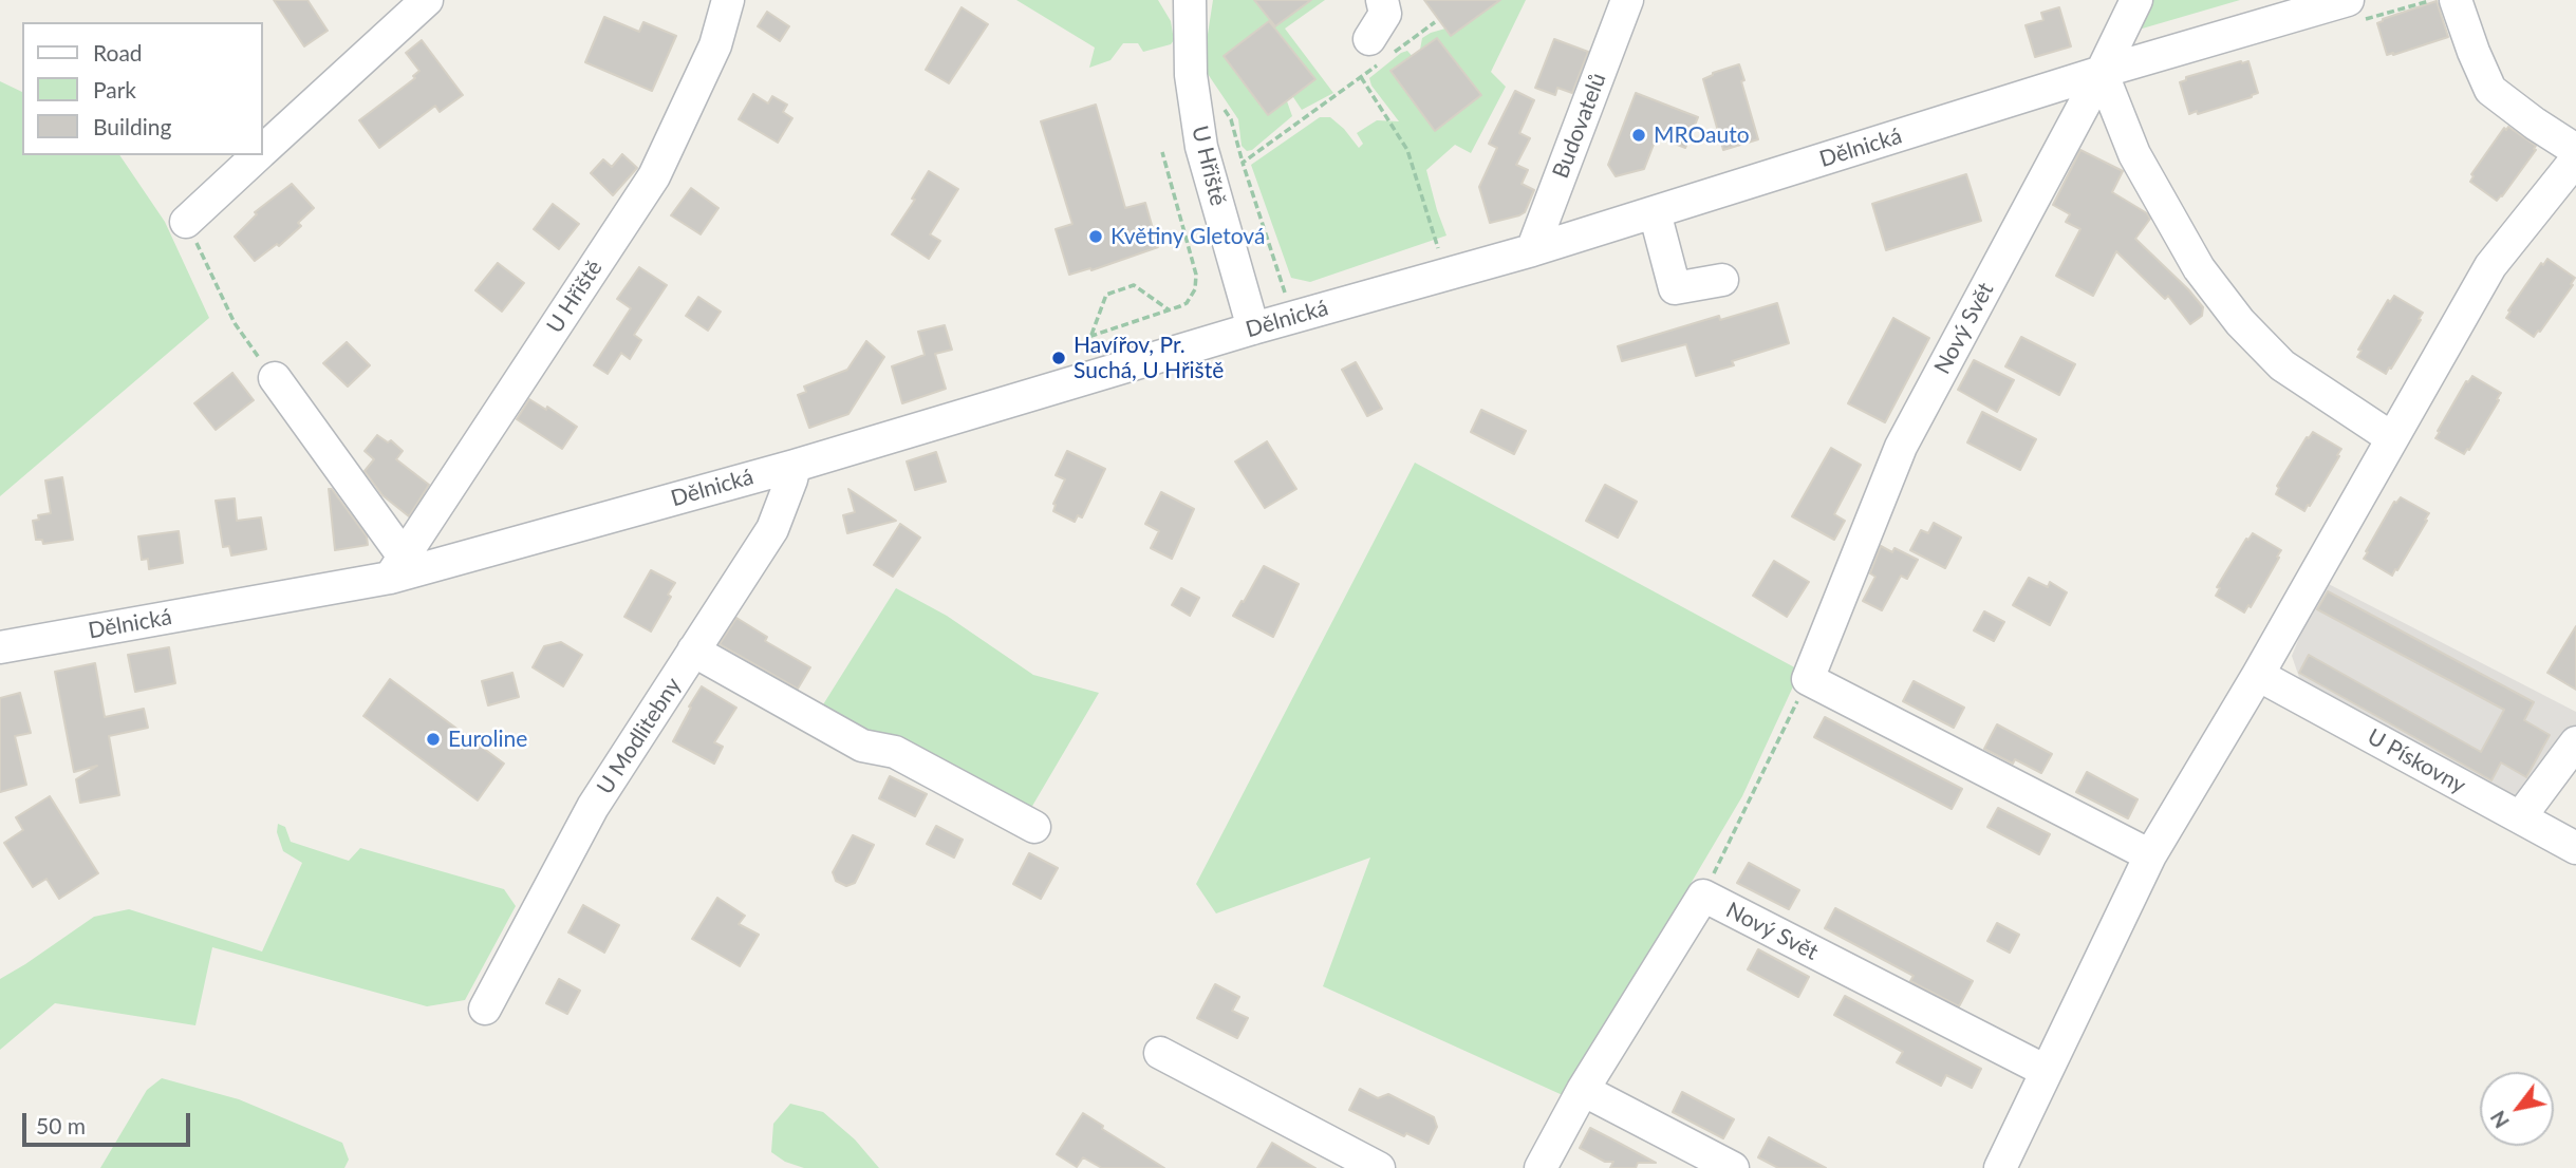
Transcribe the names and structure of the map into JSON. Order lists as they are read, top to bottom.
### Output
{
  "streets": {
    "street": [
      "Budovatelů",
      "Dělnická",
      "U Hřiště",
      "Nový Svět",
      "U Modlitebny",
      "U Pískovny"
    ]
  },
  "crossings": [
    ["Budovatelů", "Dělnická"],
    ["Dělnická", "U Hřiště"],
    ["Dělnická", "Nový Svět"],
    ["Dělnická", "U Modlitebny"]
  ],
  "places": [
    "MROauto",
    "Květiny Gletová",
    "Havířov, Pr. Suchá, U Hřiště",
    "Euroline"
  ],
  "legend": ["Road", "Park", "Building"],
  "scale_bar": "50 m",
  "north": "bottom left"
}
